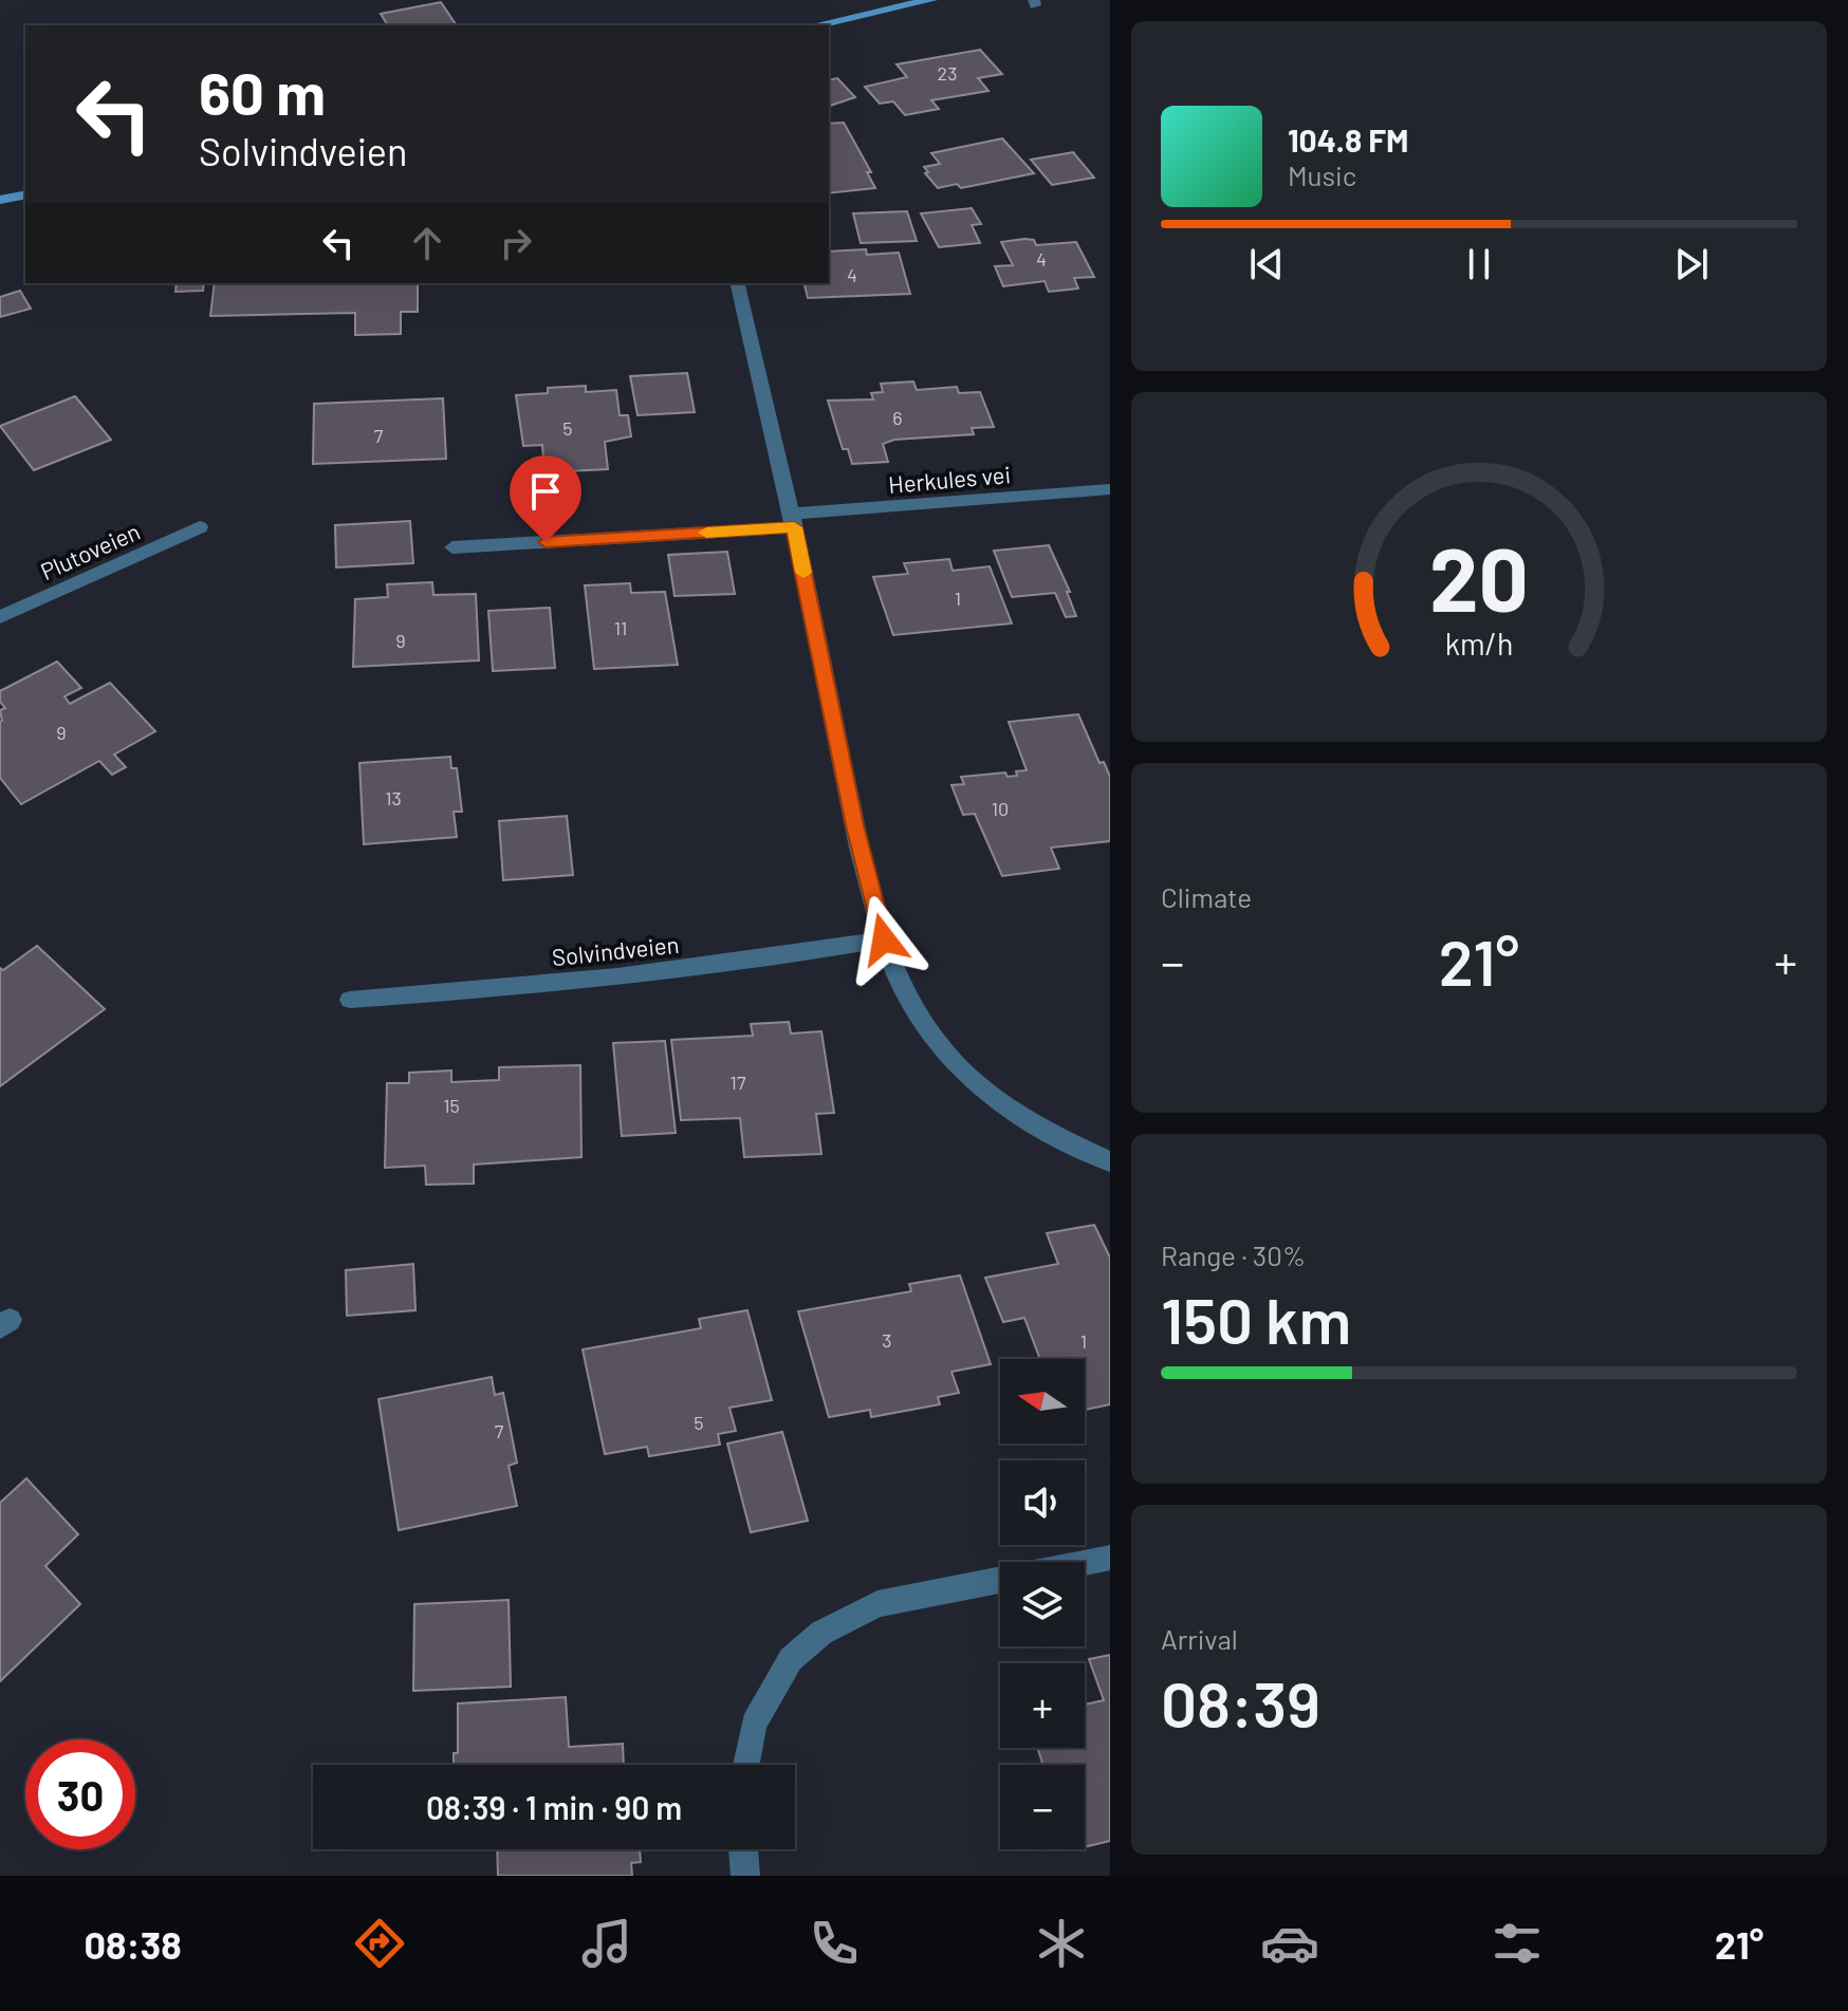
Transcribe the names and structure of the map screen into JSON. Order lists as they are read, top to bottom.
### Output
{
  "streets": {
    "street": ["Herkules vei", "Plutoveien", "Solvindveien"]
  },
  "house_numbers": [
    "23",
    "4",
    "4",
    "6",
    "5",
    "7",
    "1",
    "11",
    "9",
    "9",
    "13",
    "10",
    "17",
    "15",
    "3",
    "1",
    "5",
    "7"
  ],
  "north": "left",
  "page": {
    "turn": ["60 m", "Solvindveien"],
    "song": ["104.8 FM", "Music"],
    "tile": [
      "Climate",
      ["Range · 30%", "150 km"],
      ["Arrival", "08:39"]
    ],
    "heat": ["−", "21°", "+"],
    "map_buttons": ["+", "−"],
    "limit": "30",
    "trip": "08:39 · 1 min · 90 m",
    "tabs": ["08:38", "21°"],
    "gauge": ["20", "km/h"]
  }
}
